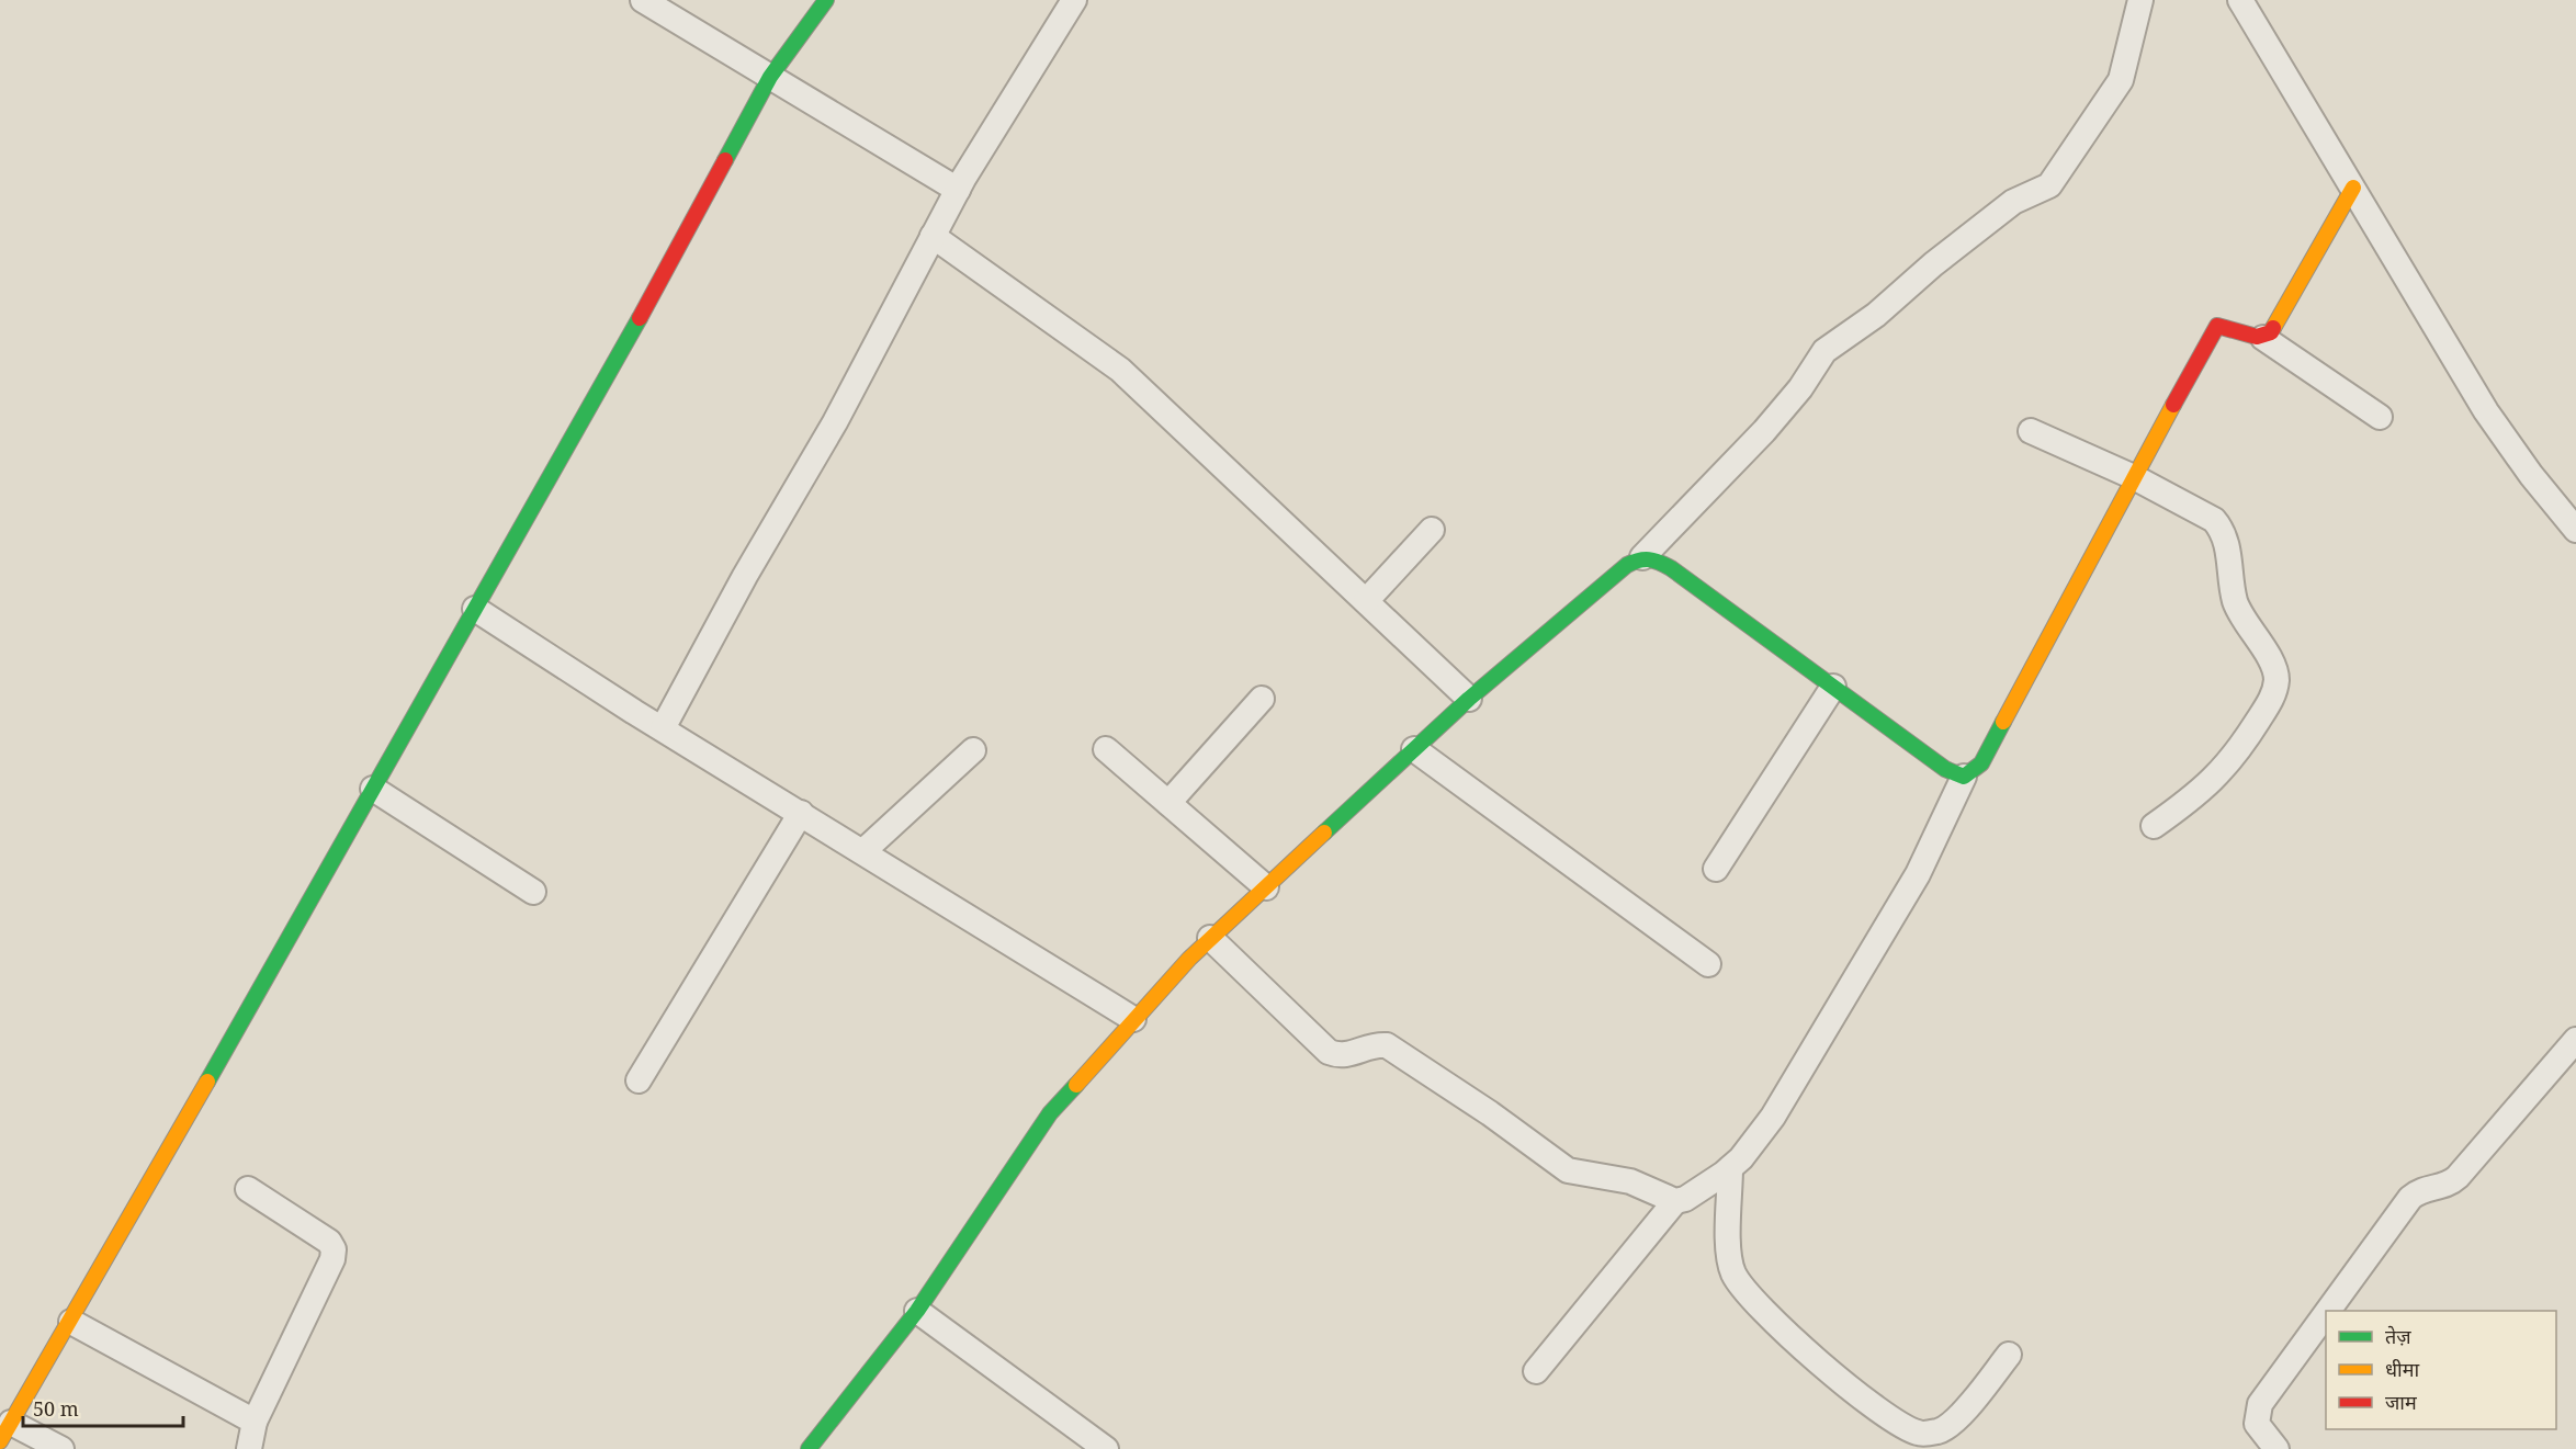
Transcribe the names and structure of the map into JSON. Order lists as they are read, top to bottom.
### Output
{
  "legend": ["तेज़", "धीमा", "जाम"],
  "scale_bar": "50 m"
}
